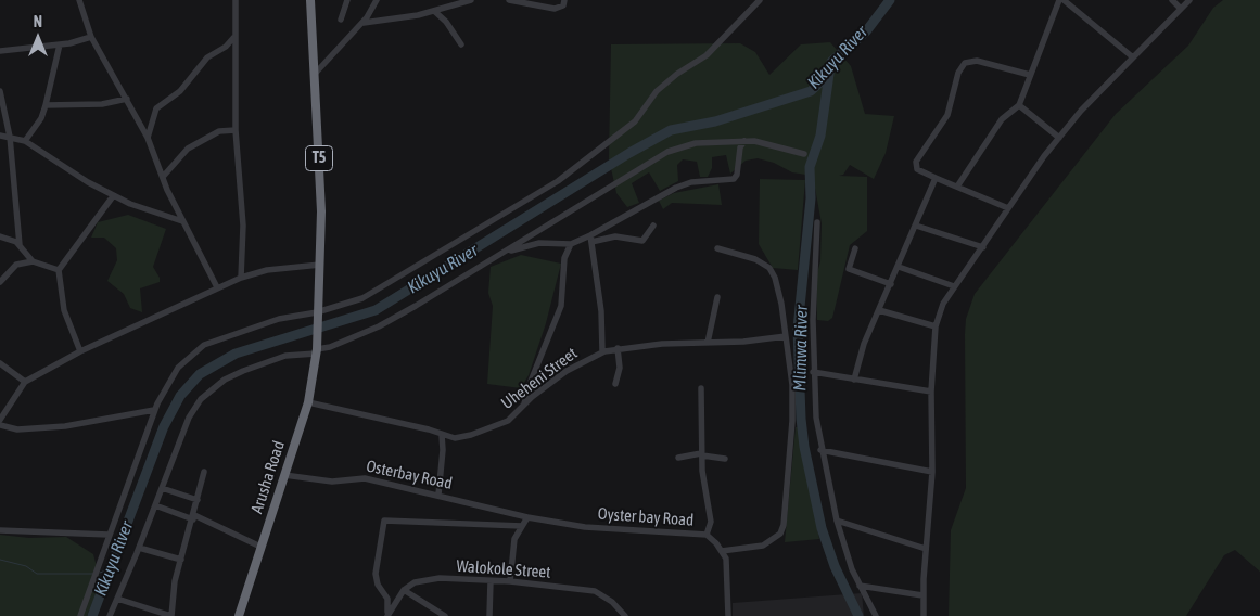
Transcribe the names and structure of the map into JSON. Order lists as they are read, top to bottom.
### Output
{
  "streets": {
    "highway": ["T5", "Arusha Road"],
    "street": [
      "Uheheni Street",
      "Osterbay Road",
      "Oyster bay Road",
      "Walokole Street"
    ]
  },
  "crossings": [
    ["T5", "Arusha Road"],
    ["Uheheni Street", "Arusha Road"],
    ["Osterbay Road", "Arusha Road"],
    ["Osterbay Road", "Oyster bay Road"]
  ],
  "water": ["Kikuyu River", "Mlimwa River"],
  "north": "top"
}
